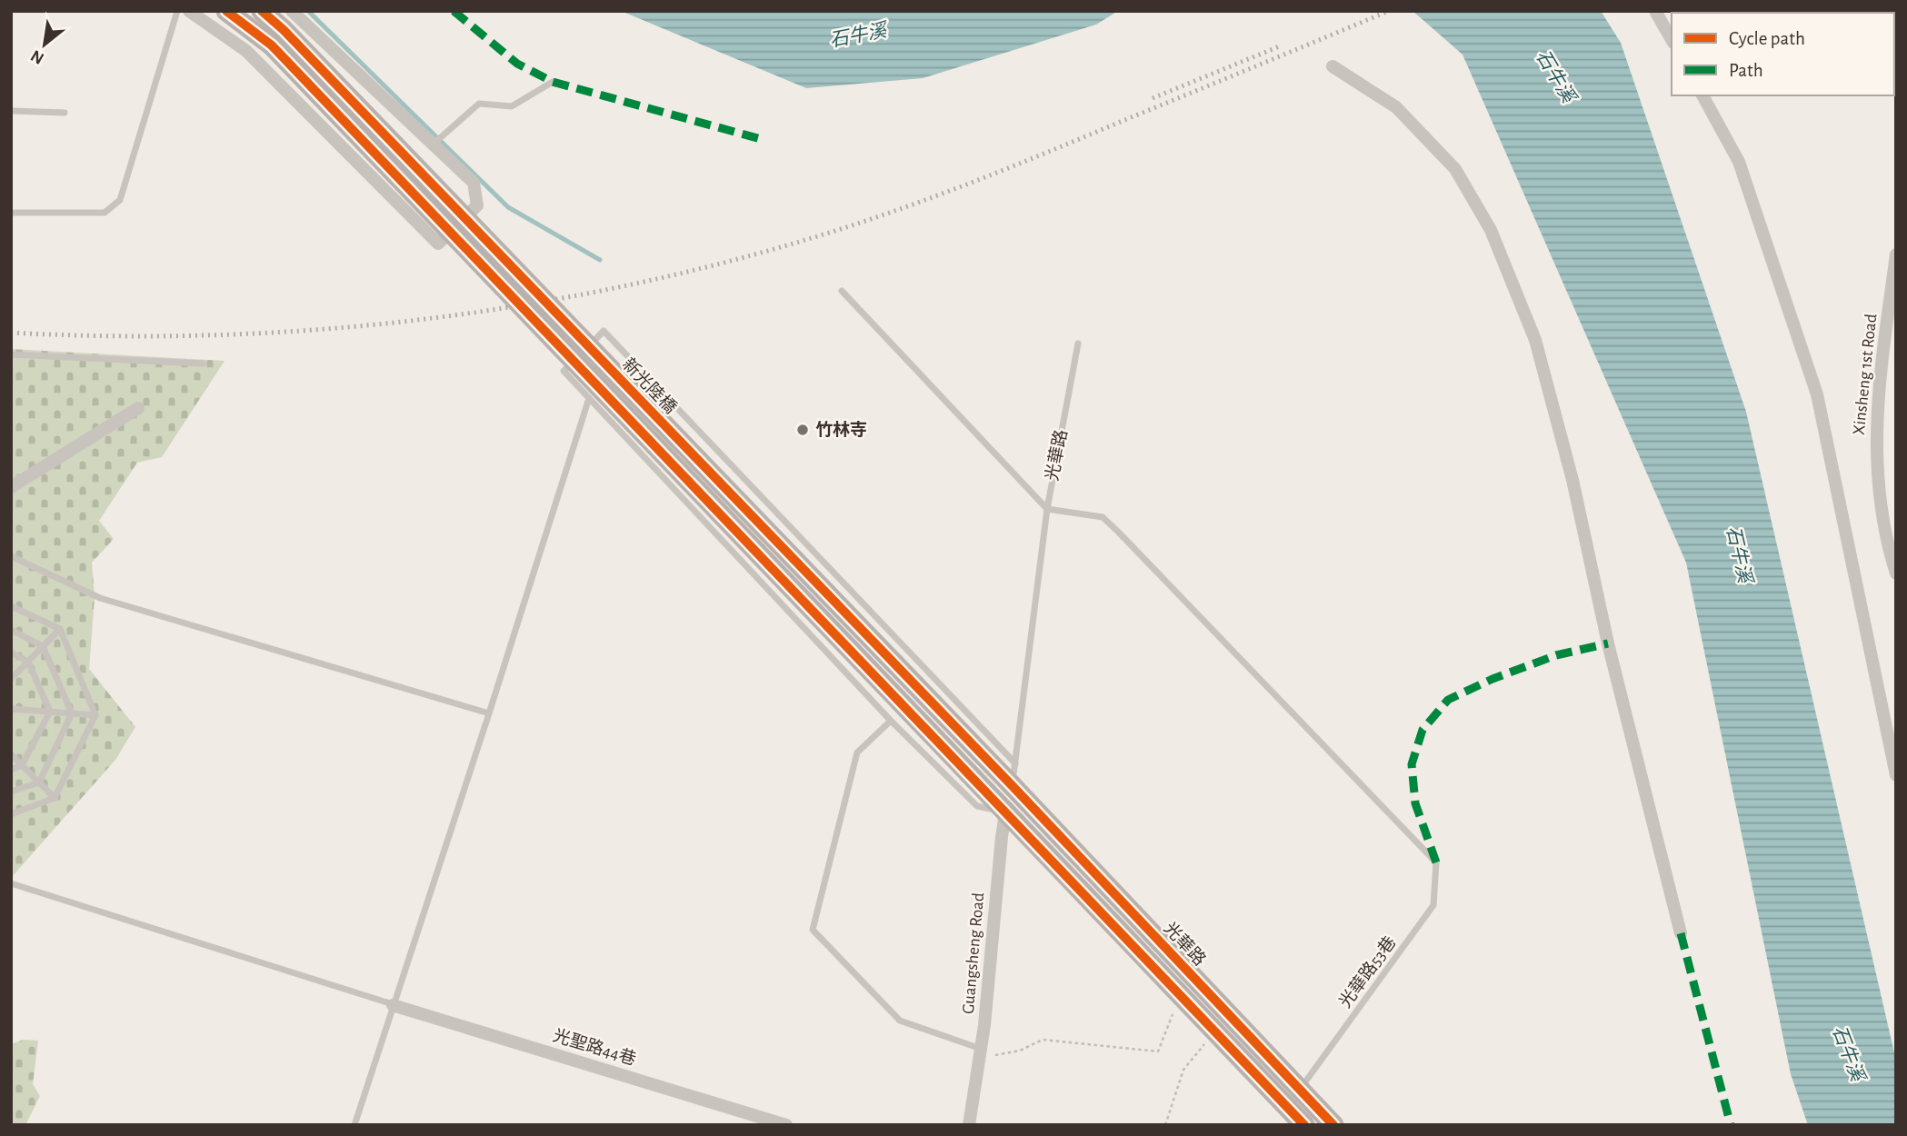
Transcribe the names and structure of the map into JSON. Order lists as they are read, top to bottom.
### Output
{
  "streets": {
    "main road": ["新光陸橋", "光華路"],
    "street": ["Xinsheng 1st Road", "Guangsheng Road", "光聖路44巷"],
    "lane": ["光華路53巷"]
  },
  "crossings": [
    ["新光陸橋", "光華路"],
    ["新光陸橋", "Guangsheng Road"],
    ["光華路", "Guangsheng Road"],
    ["光華路", "光華路53巷"]
  ],
  "water": ["石牛溪"],
  "places": ["竹林寺"],
  "legend": ["Cycle path", "Path"],
  "north": "bottom left"
}
